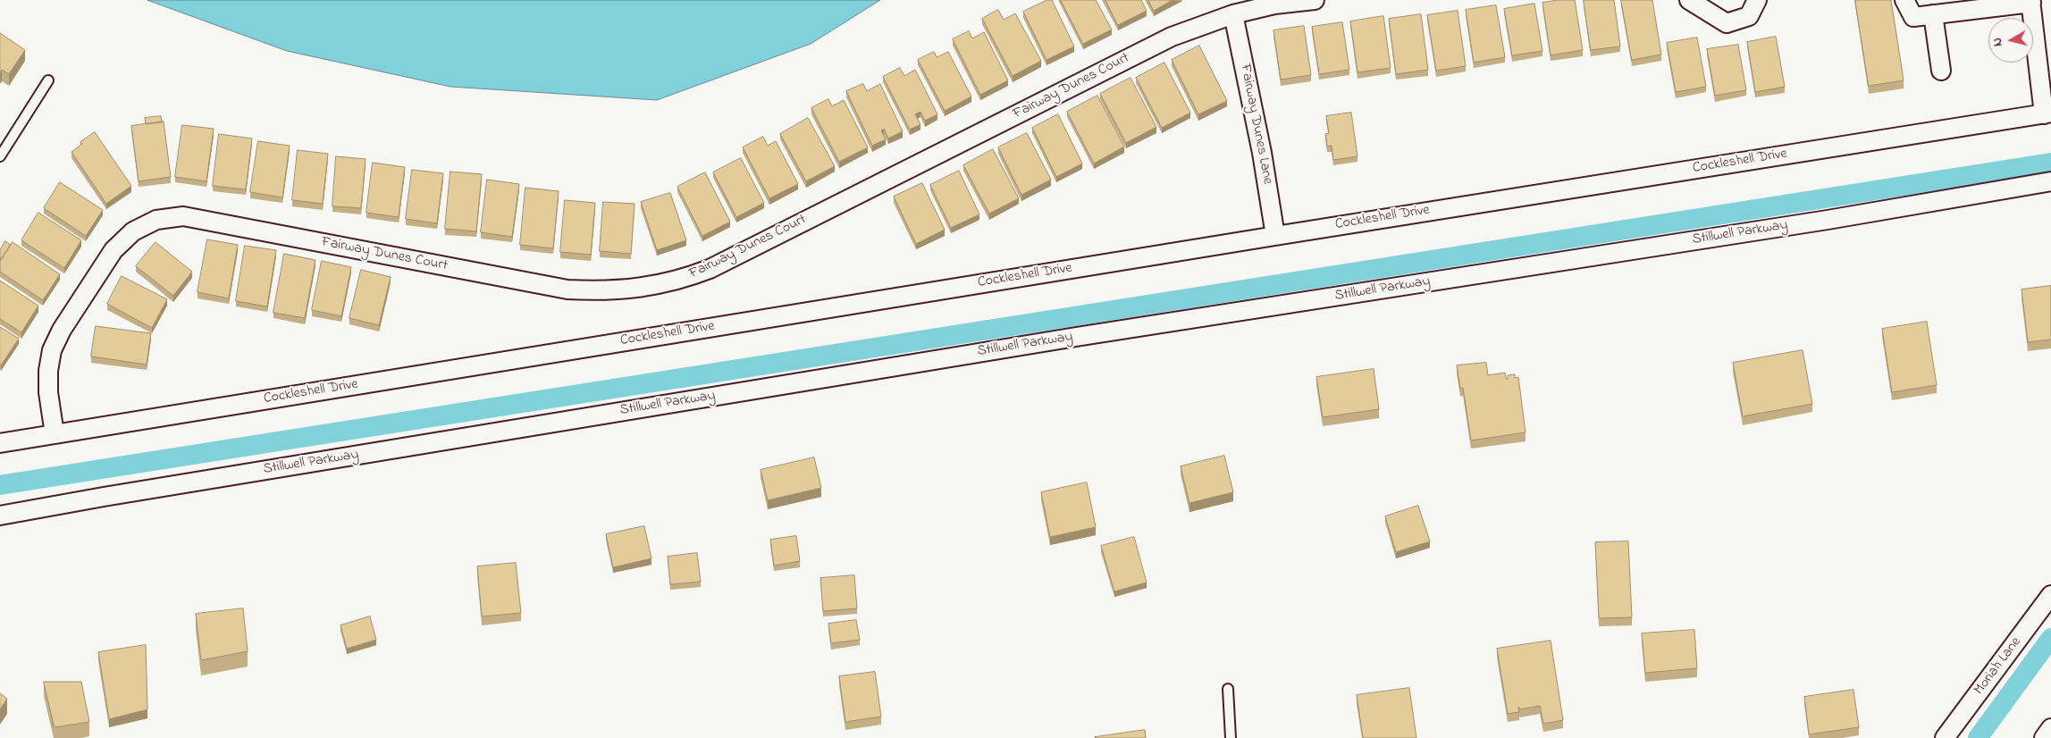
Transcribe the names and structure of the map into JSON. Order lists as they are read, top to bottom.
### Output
{
  "streets": {
    "street": [
      "Fairway Dunes Court",
      "Fairway Dunes Lane",
      "Cockleshell Drive",
      "Stillwell Parkway",
      "Moriah Lane"
    ]
  },
  "crossings": [
    ["Fairway Dunes Court", "Fairway Dunes Lane"],
    ["Fairway Dunes Court", "Cockleshell Drive"],
    ["Fairway Dunes Lane", "Cockleshell Drive"]
  ],
  "north": "left"
}
